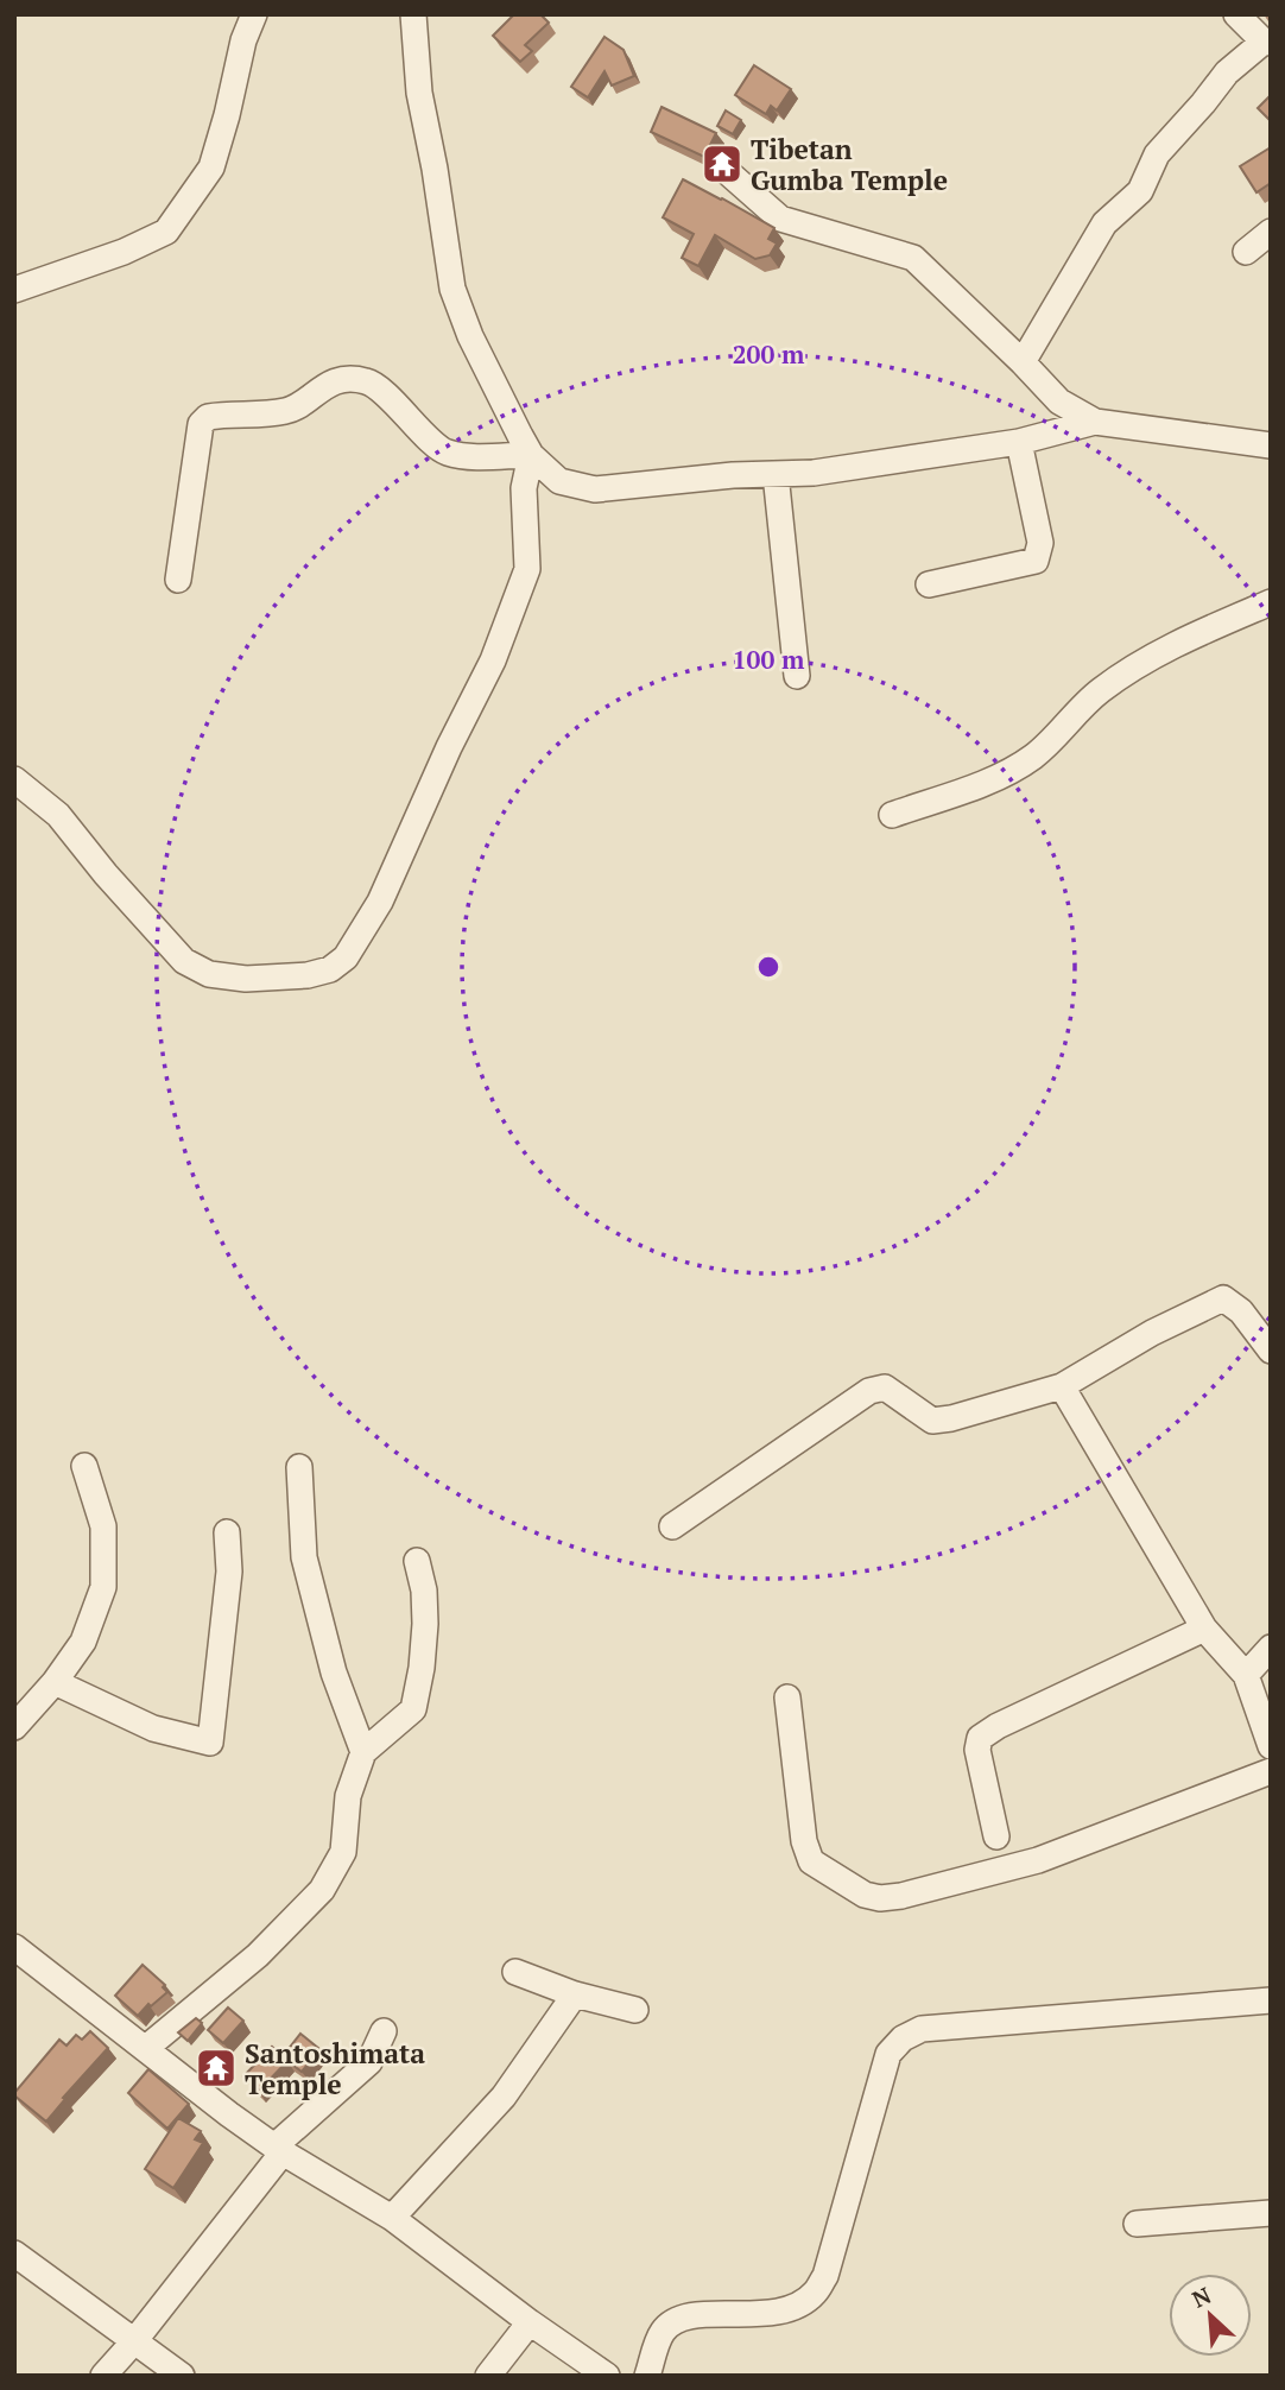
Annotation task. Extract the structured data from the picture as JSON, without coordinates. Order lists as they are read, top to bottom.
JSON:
{
  "places": {
    "temple": ["Tibetan Gumba Temple", "Santoshimata Temple"]
  },
  "north": "top left",
  "rings": ["200 m", "100 m"]
}
